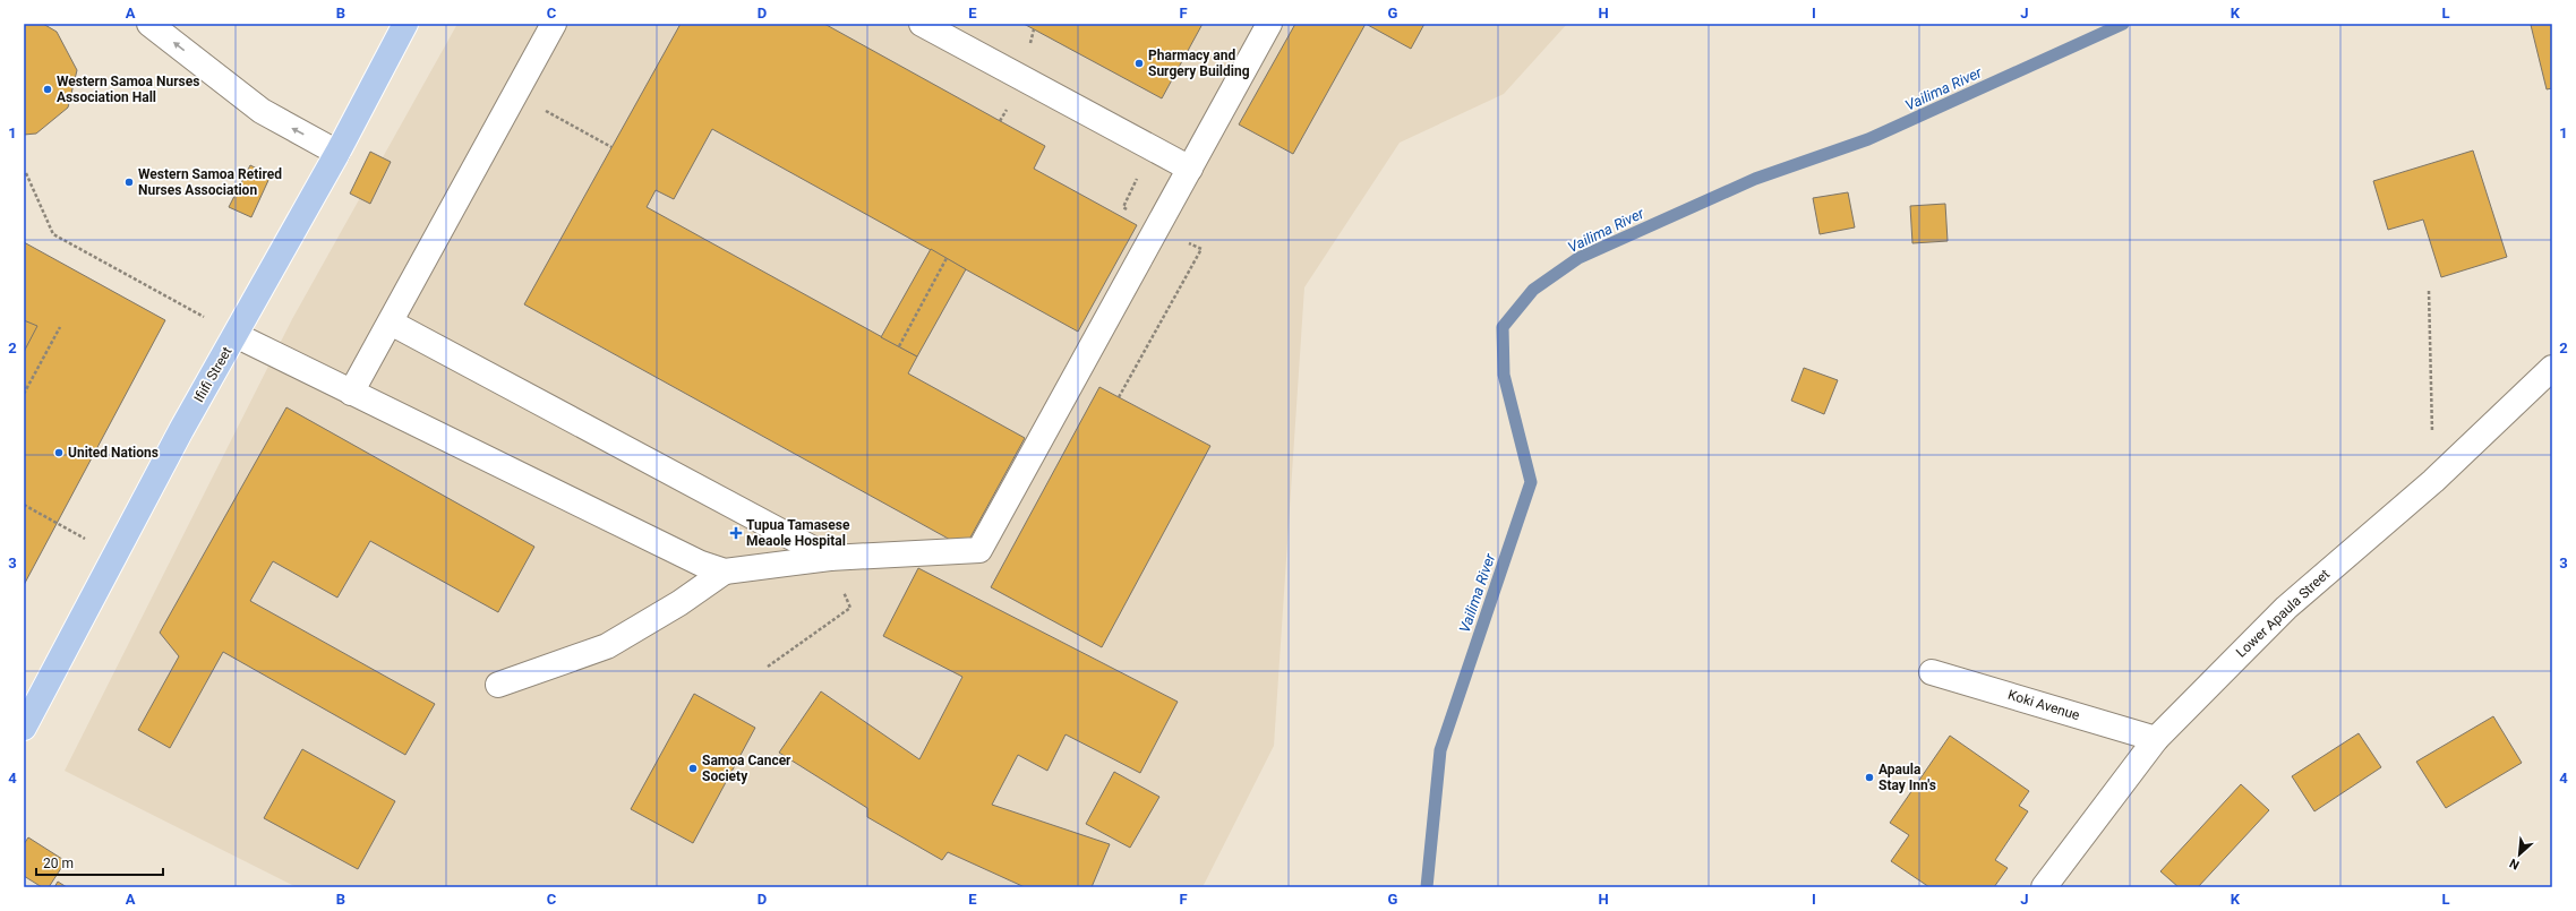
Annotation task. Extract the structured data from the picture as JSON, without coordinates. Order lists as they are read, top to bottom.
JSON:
{
  "streets": {
    "main road": ["Ifiifi Street"],
    "street": ["Lower Apaula Street", "Koki Avenue"]
  },
  "crossings": [
    ["Lower Apaula Street", "Koki Avenue"]
  ],
  "water": ["Vailima River"],
  "places": {
    "other": [
      "Pharmacy and Surgery Building",
      "Western Samoa Nurses Association Hall",
      "Western Samoa Retired Nurses Association",
      "United Nations",
      "Samoa Cancer Society",
      "Apaula Stay Inn's"
    ],
    "health": ["Tupua Tamasese Meaole Hospital"]
  },
  "scale_bar": "20 m",
  "north": "bottom left",
  "grid": {
    "columns": [
      "A",
      "B",
      "C",
      "D",
      "E",
      "F",
      "G",
      "H",
      "I",
      "J",
      "K",
      "L"
    ],
    "rows": [
      "1",
      "2",
      "3",
      "4"
    ]
  }
}
